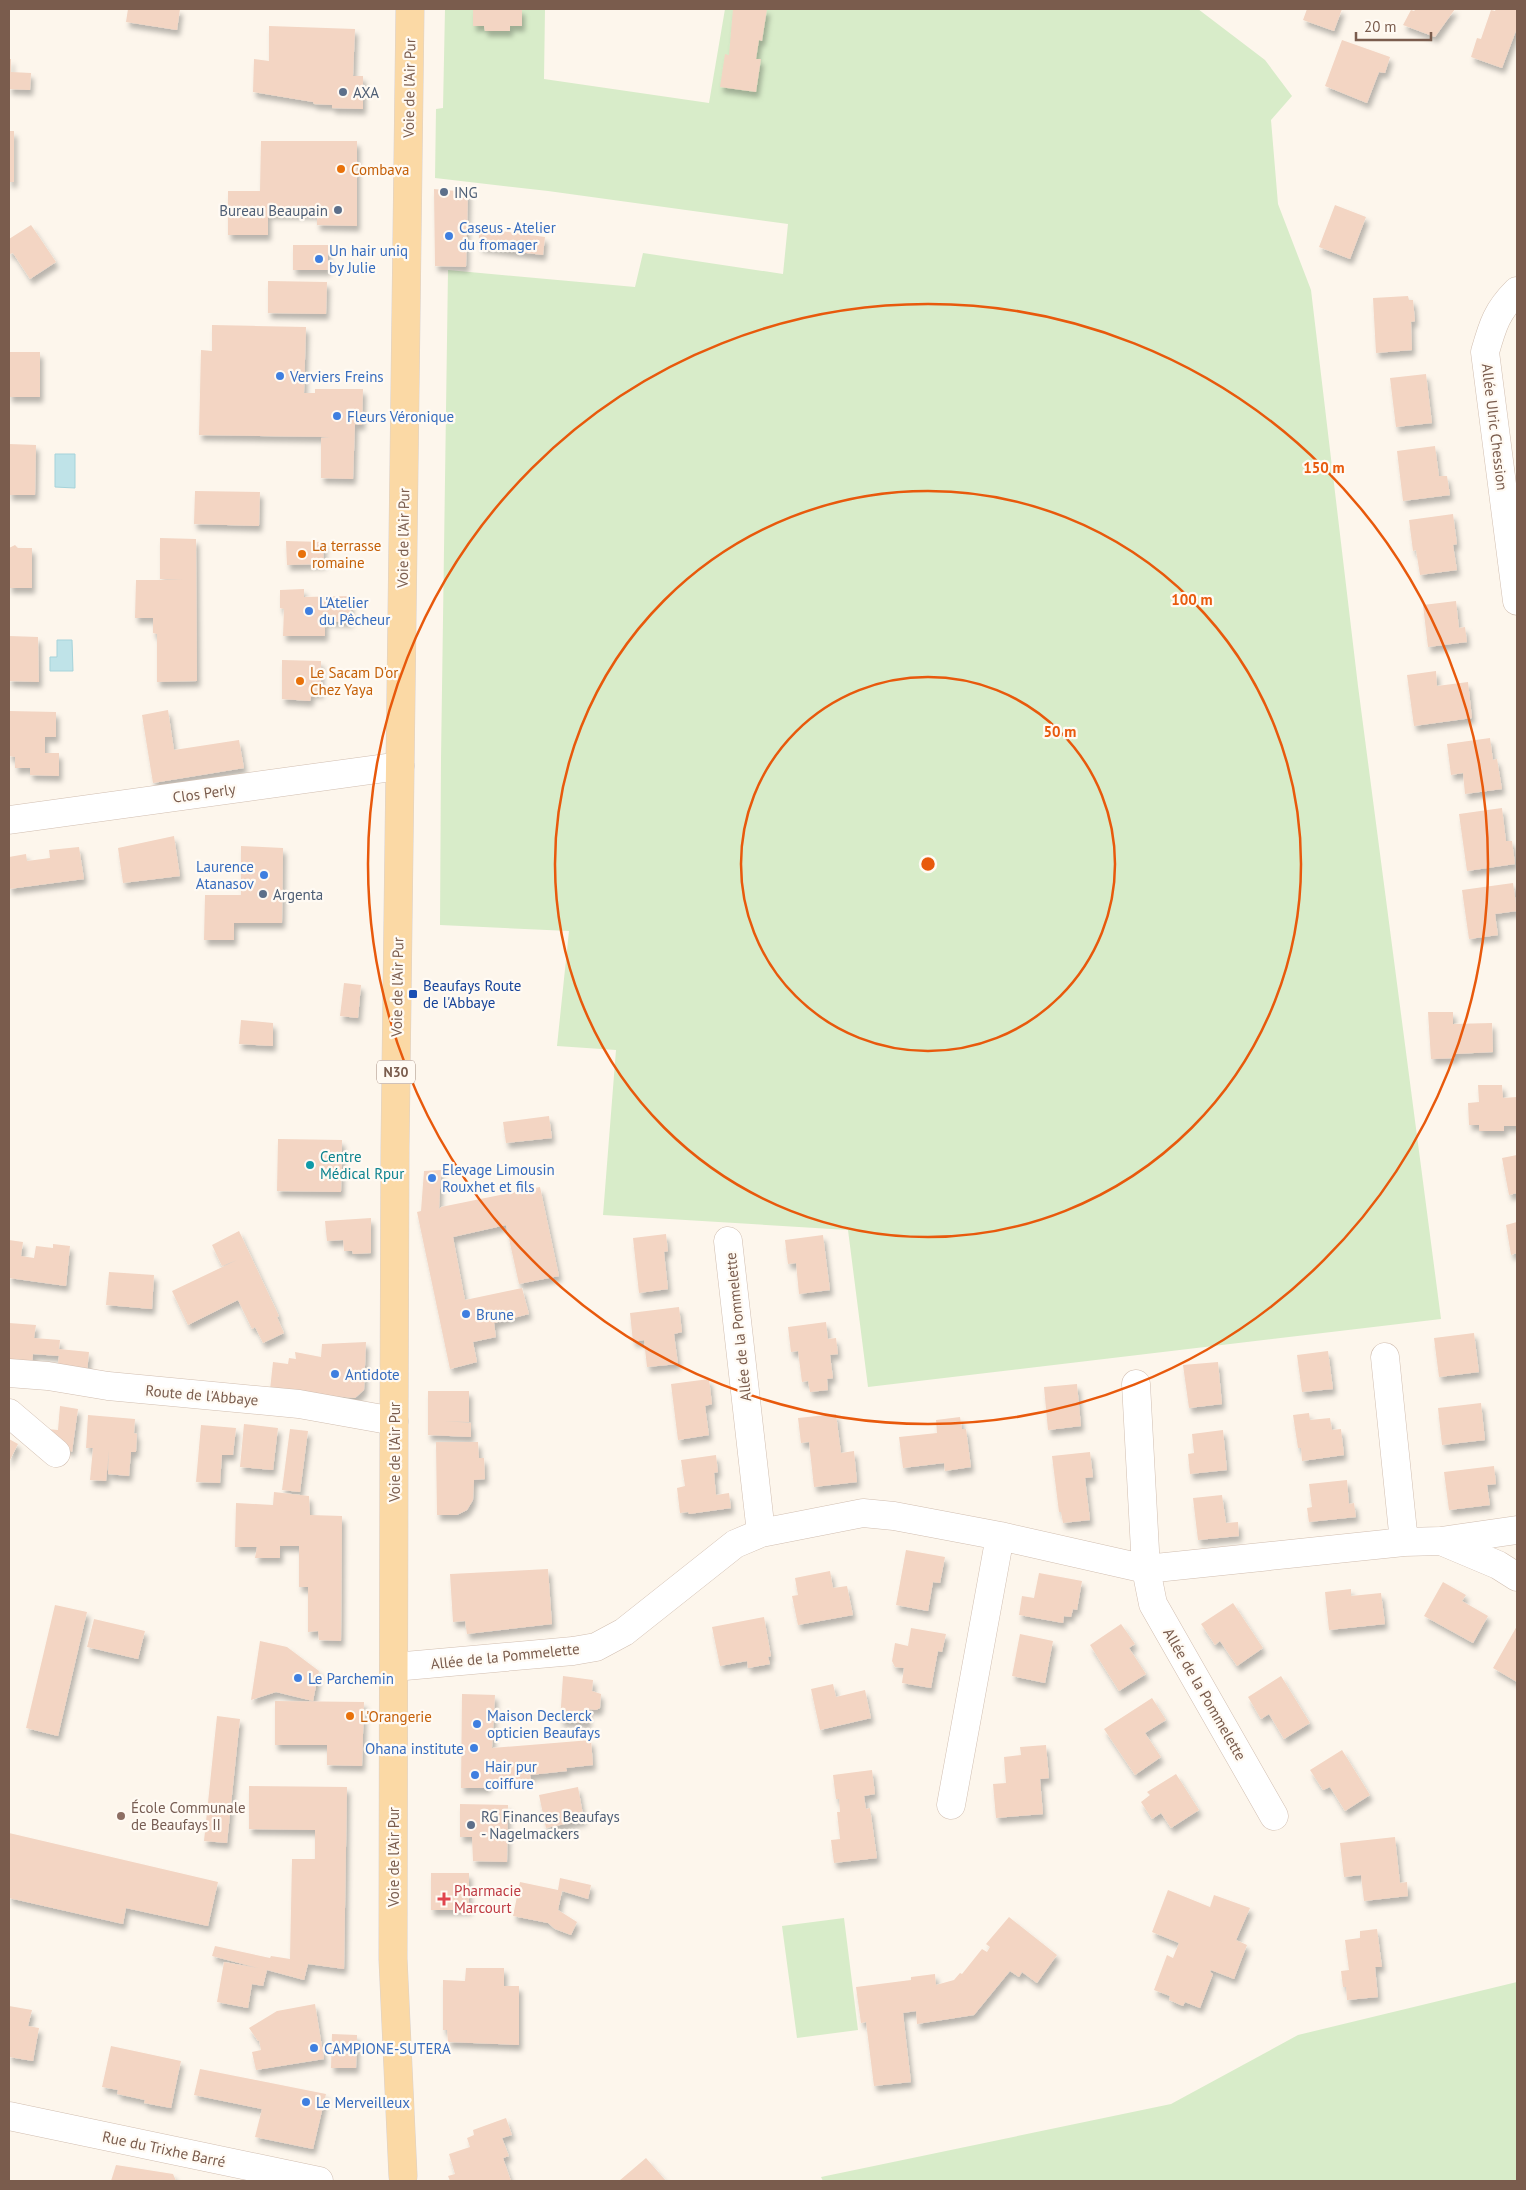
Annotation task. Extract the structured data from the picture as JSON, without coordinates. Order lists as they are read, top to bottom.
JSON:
{
  "streets": {
    "main road": ["Voie de l'Air Pur", "N30"],
    "street": [
      "Allée Ulric Chession",
      "Clos Perly",
      "Allée de la Pommelette",
      "Route de l'Abbaye",
      "Rue du Trixhe Barré"
    ]
  },
  "crossings": [
    ["Voie de l'Air Pur", "Clos Perly"],
    ["Voie de l'Air Pur", "Allée de la Pommelette"],
    ["Voie de l'Air Pur", "Route de l'Abbaye"]
  ],
  "places": {
    "other": [
      "AXA",
      "Combava",
      "ING",
      "Bureau Beaupain",
      "Caseus - Atelier du fromager",
      "Un hair uniq by Julie",
      "Verviers Freins",
      "Fleurs Véronique",
      "La terrasse romaine",
      "L'Atelier du Pêcheur",
      "Le Sacam D'or Chez Yaya",
      "Laurence Atanasov",
      "Argenta",
      "Centre Médical Rpur",
      "Elevage Limousin Rouxhet et fils",
      "Brune",
      "Antidote",
      "Le Parchemin",
      "L'Orangerie",
      "Maison Declerck opticien Beaufays",
      "Ohana institute",
      "Hair pur coiffure",
      "École Communale de Beaufays II",
      "RG Finances Beaufays - Nagelmackers",
      "CAMPIONE-SUTERA",
      "Le Merveilleux"
    ],
    "transit": ["Beaufays Route de l'Abbaye"],
    "health": ["Pharmacie Marcourt"]
  },
  "scale_bar": "20 m",
  "rings": ["150 m", "100 m", "50 m"]
}
